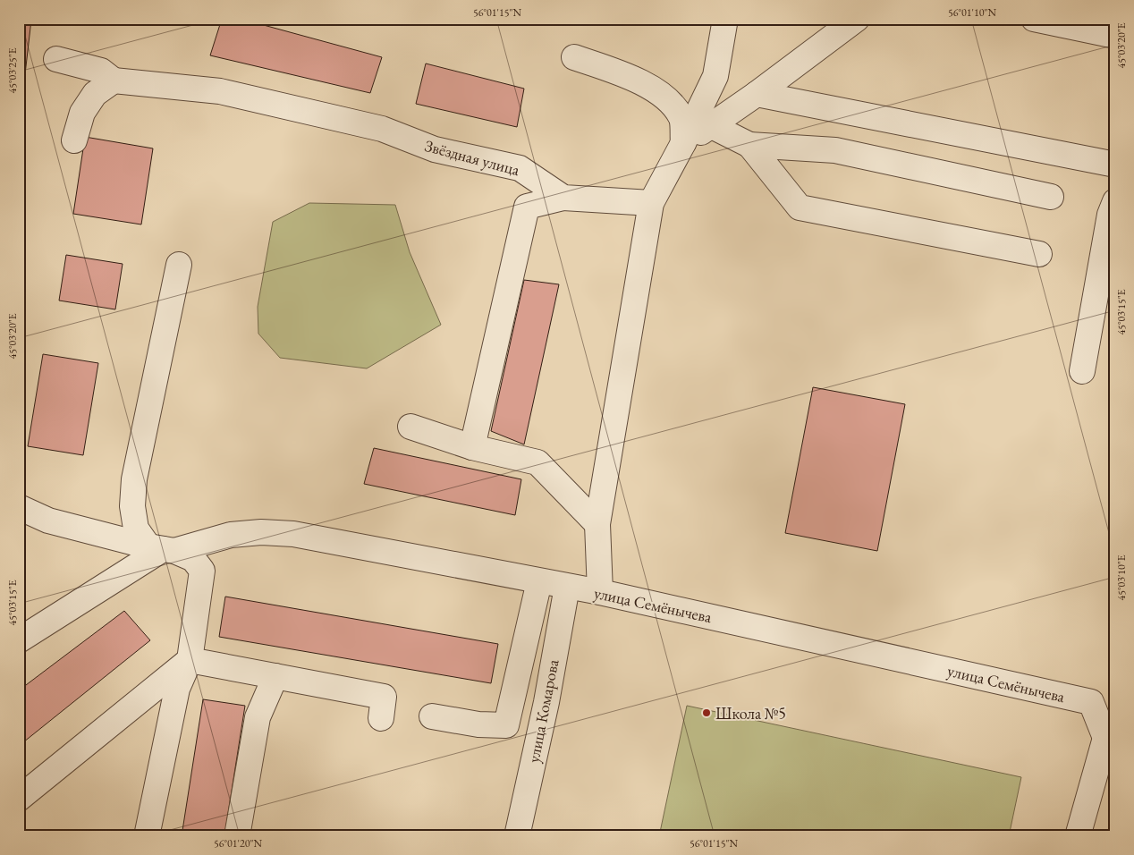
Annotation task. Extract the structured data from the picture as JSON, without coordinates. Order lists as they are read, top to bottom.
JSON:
{
  "streets": {
    "street": ["Звёздная улица", "улица Семёнычева", "улица Комарова"]
  },
  "crossings": [
    ["улица Семёнычева", "улица Комарова"]
  ],
  "places": ["Школа №5"],
  "coordinates": [
    "56°01'15\"N",
    "56°01'10\"N",
    "45°03'20\"E",
    "45°03'25\"E",
    "45°03'15\"E",
    "45°03'10\"E",
    "56°01'20\"N"
  ]
}
